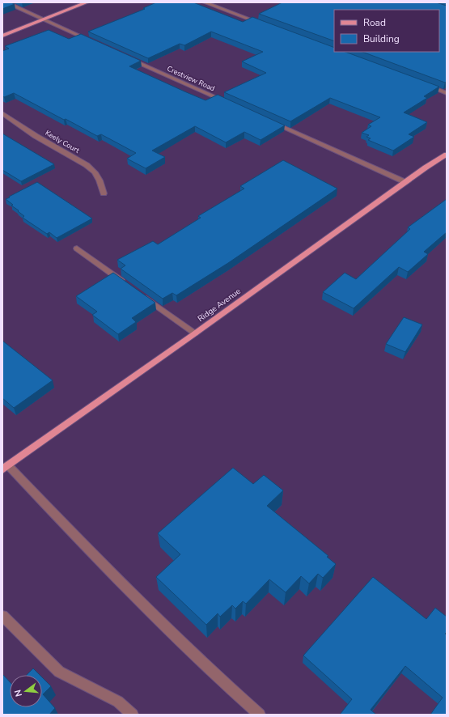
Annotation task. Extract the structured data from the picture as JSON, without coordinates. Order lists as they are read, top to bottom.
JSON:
{
  "streets": {
    "main road": ["Ridge Avenue"],
    "street": ["Crestview Road", "Keely Court"]
  },
  "legend": ["Road", "Building"],
  "north": "left"
}
